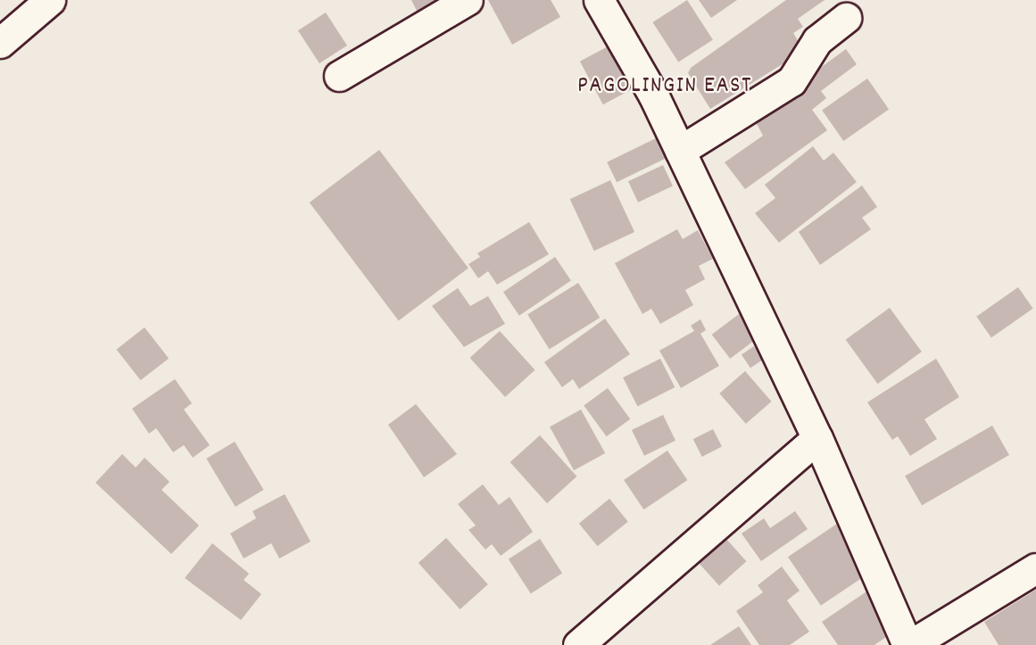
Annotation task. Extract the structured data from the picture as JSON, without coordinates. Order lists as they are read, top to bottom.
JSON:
{
  "districts": ["PAGOLINGIN EAST"]
}
